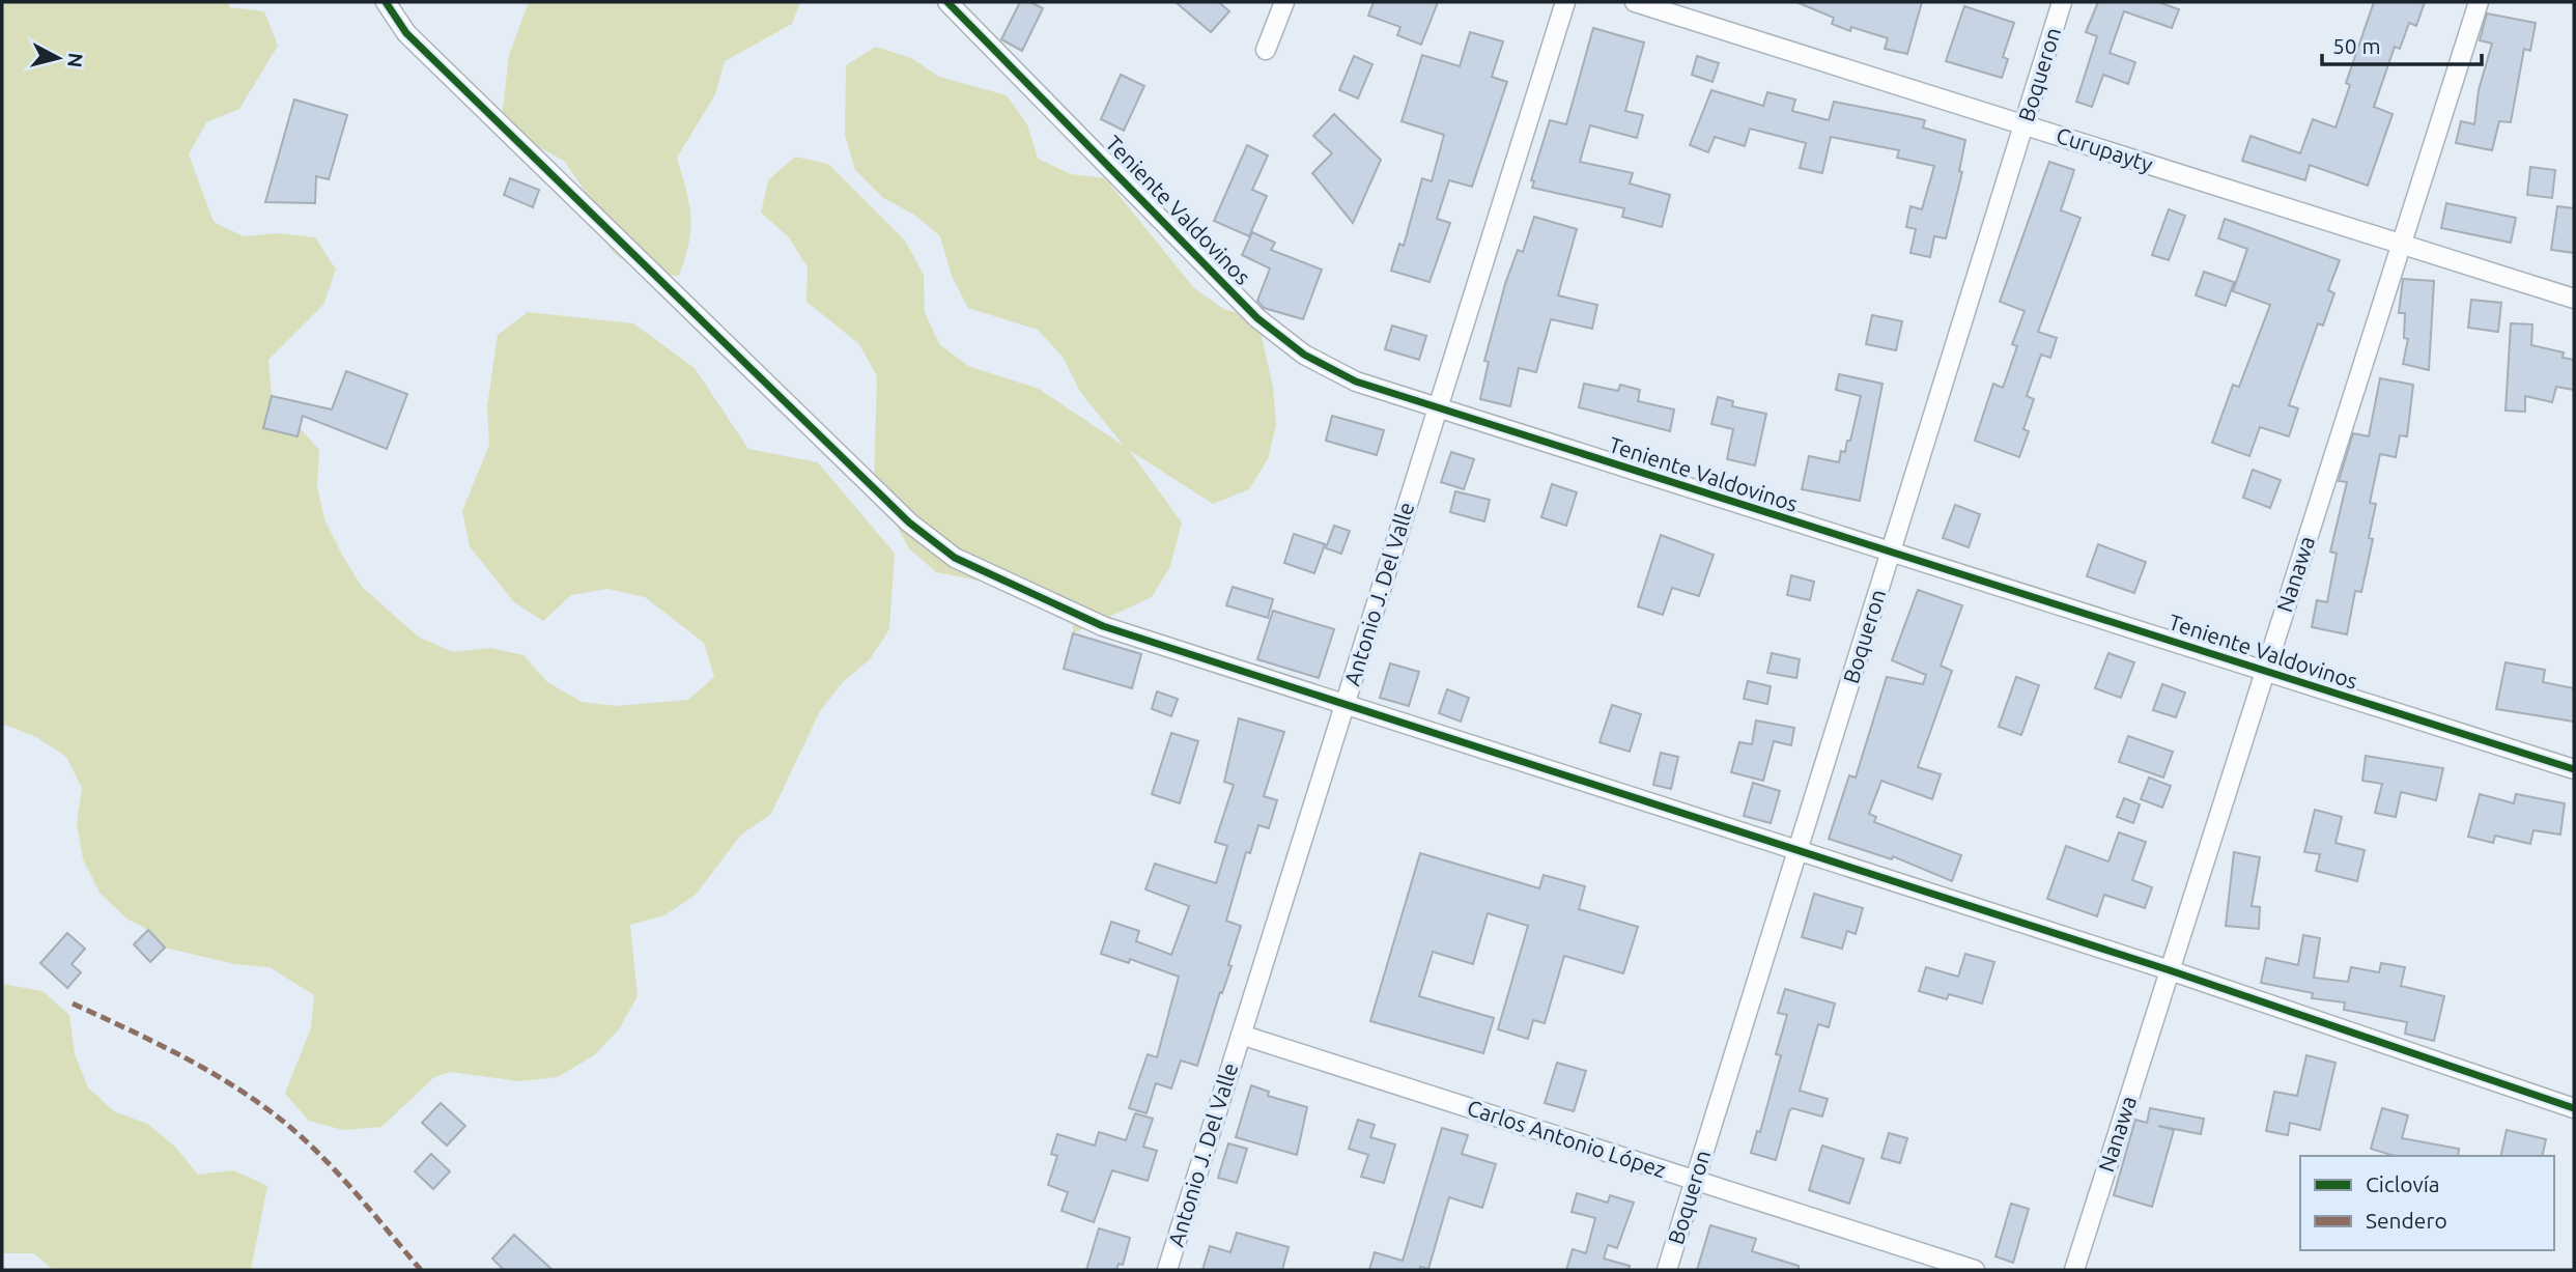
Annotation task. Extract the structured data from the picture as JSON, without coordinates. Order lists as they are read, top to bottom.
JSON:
{
  "streets": {
    "street": [
      "Boqueron",
      "Curupayty",
      "Teniente Valdovinos",
      "Nanawa",
      "Antonio J. Del Valle",
      "Carlos Antonio López"
    ]
  },
  "crossings": [
    ["Boqueron", "Curupayty"],
    ["Boqueron", "Teniente Valdovinos"],
    ["Boqueron", "Carlos Antonio López"],
    ["Curupayty", "Nanawa"],
    ["Teniente Valdovinos", "Nanawa"],
    ["Teniente Valdovinos", "Antonio J. Del Valle"],
    ["Antonio J. Del Valle", "Carlos Antonio López"]
  ],
  "legend": ["Ciclovía", "Sendero"],
  "scale_bar": "50 m",
  "north": "right"
}
